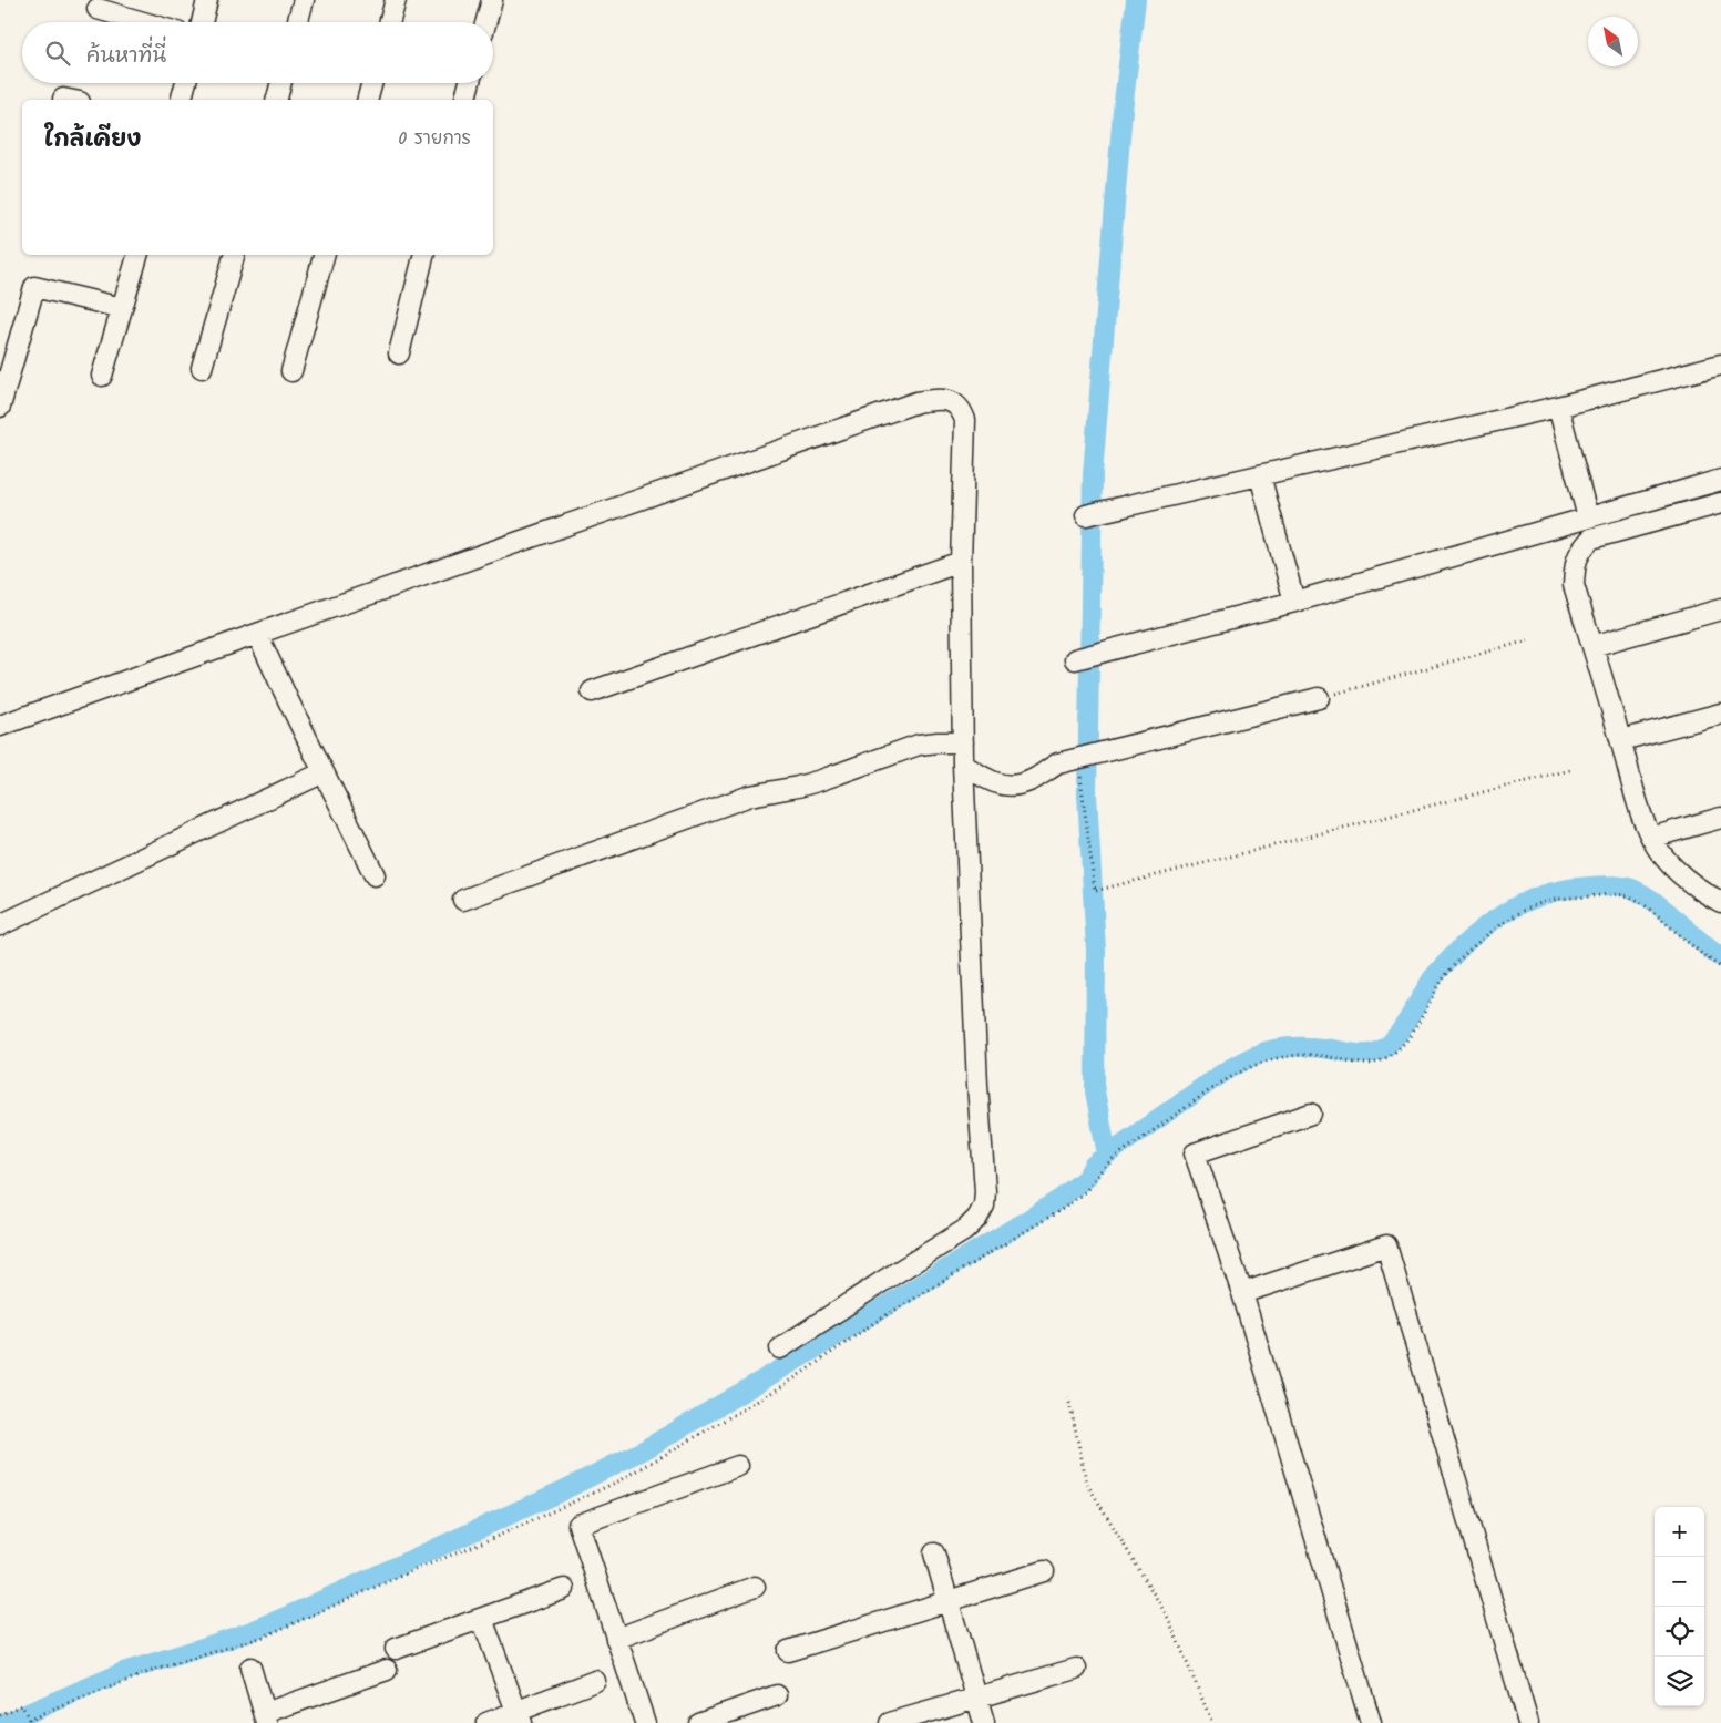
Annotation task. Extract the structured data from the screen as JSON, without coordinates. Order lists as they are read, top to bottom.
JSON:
{
  "north": "top left",
  "page": {
    "search": "ค้นหาที่นี่",
    "heading": ["ใกล้เคียง", "0 รายการ"],
    "map_buttons": ["+", "−"]
  }
}
